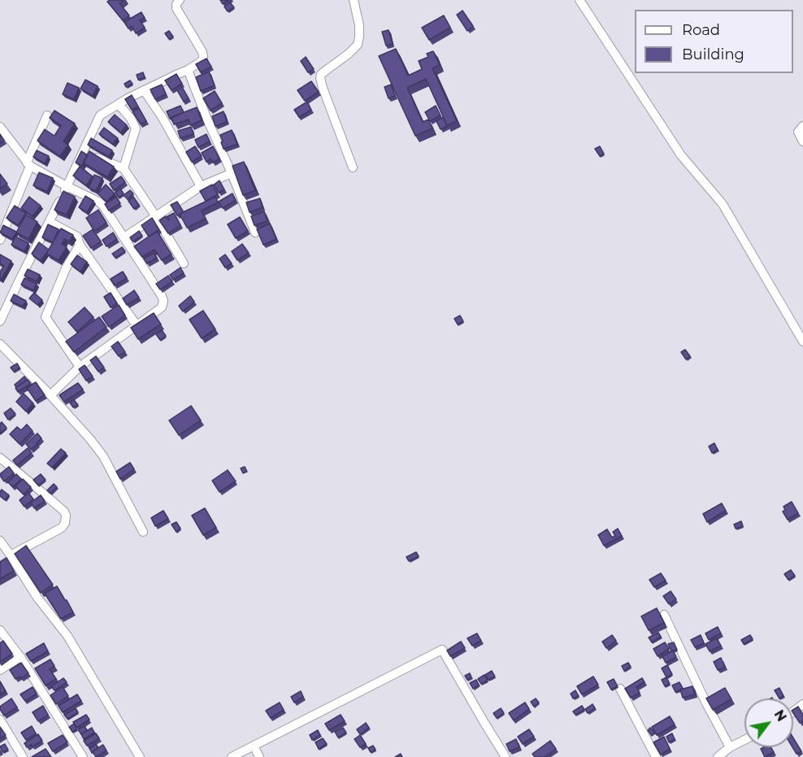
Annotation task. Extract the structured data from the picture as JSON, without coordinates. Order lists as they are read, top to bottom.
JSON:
{
  "legend": ["Road", "Building"],
  "north": "top right"
}
